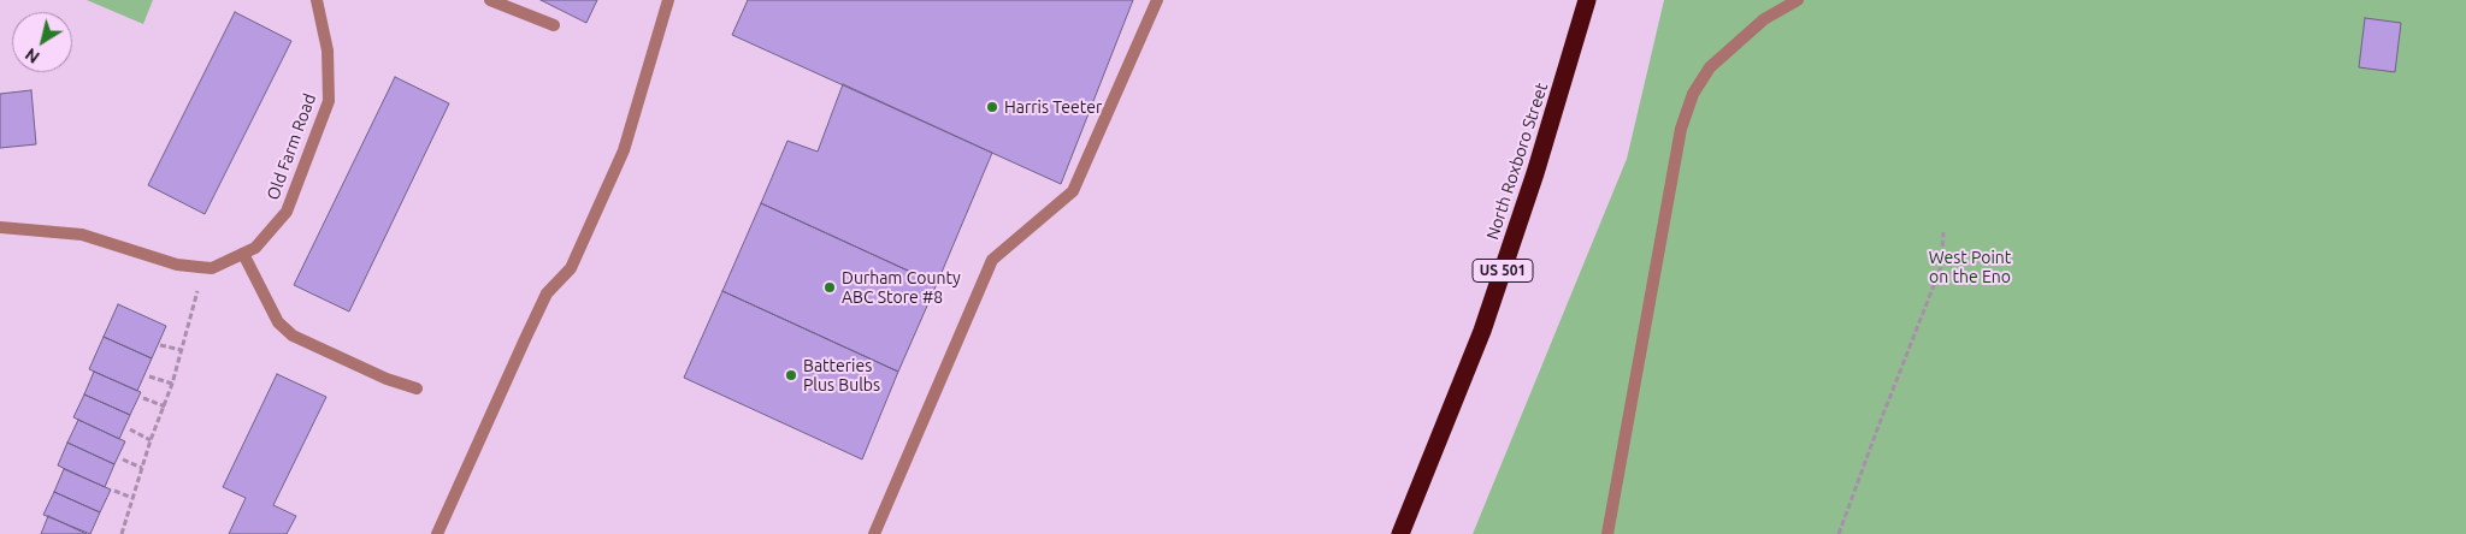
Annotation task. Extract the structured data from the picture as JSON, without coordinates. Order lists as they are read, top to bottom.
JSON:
{
  "streets": {
    "highway": ["North Roxboro Street", "US 501"],
    "street": ["Old Farm Road"]
  },
  "parks": ["West Point on the Eno"],
  "places": ["Harris Teeter", "Durham County ABC Store #8", "Batteries Plus Bulbs"],
  "north": "bottom left"
}
